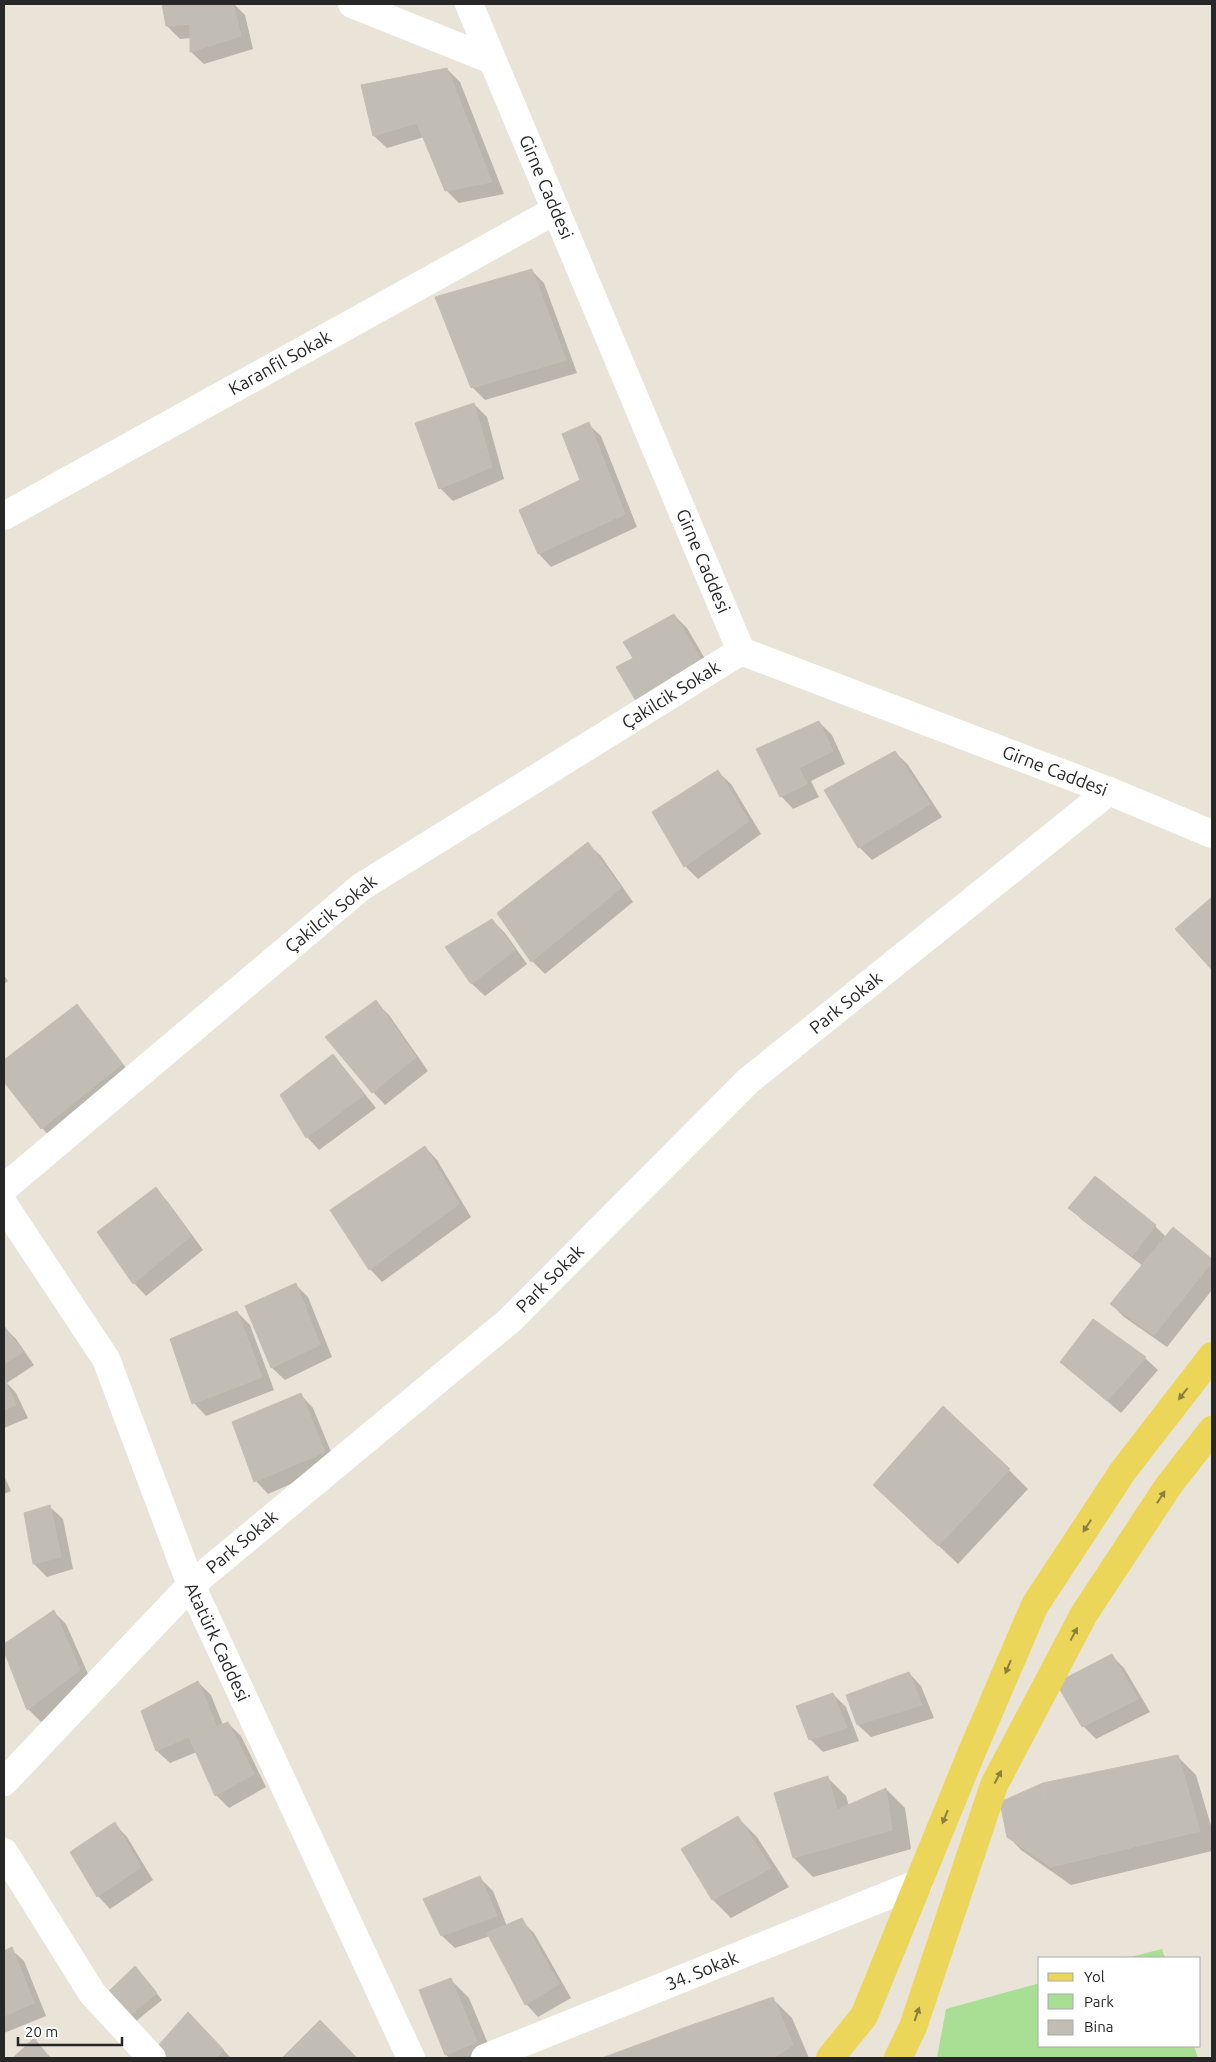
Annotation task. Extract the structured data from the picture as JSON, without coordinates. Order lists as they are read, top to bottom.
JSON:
{
  "streets": {
    "street": [
      "Girne Caddesi",
      "Karanfil Sokak",
      "Çakilcik Sokak",
      "Park Sokak",
      "Atatürk Caddesi",
      "34. Sokak"
    ]
  },
  "crossings": [
    ["Girne Caddesi", "Karanfil Sokak"],
    ["Girne Caddesi", "Çakilcik Sokak"],
    ["Girne Caddesi", "Park Sokak"],
    ["Park Sokak", "Atatürk Caddesi"]
  ],
  "legend": ["Yol", "Park", "Bina"],
  "scale_bar": "20 m"
}
